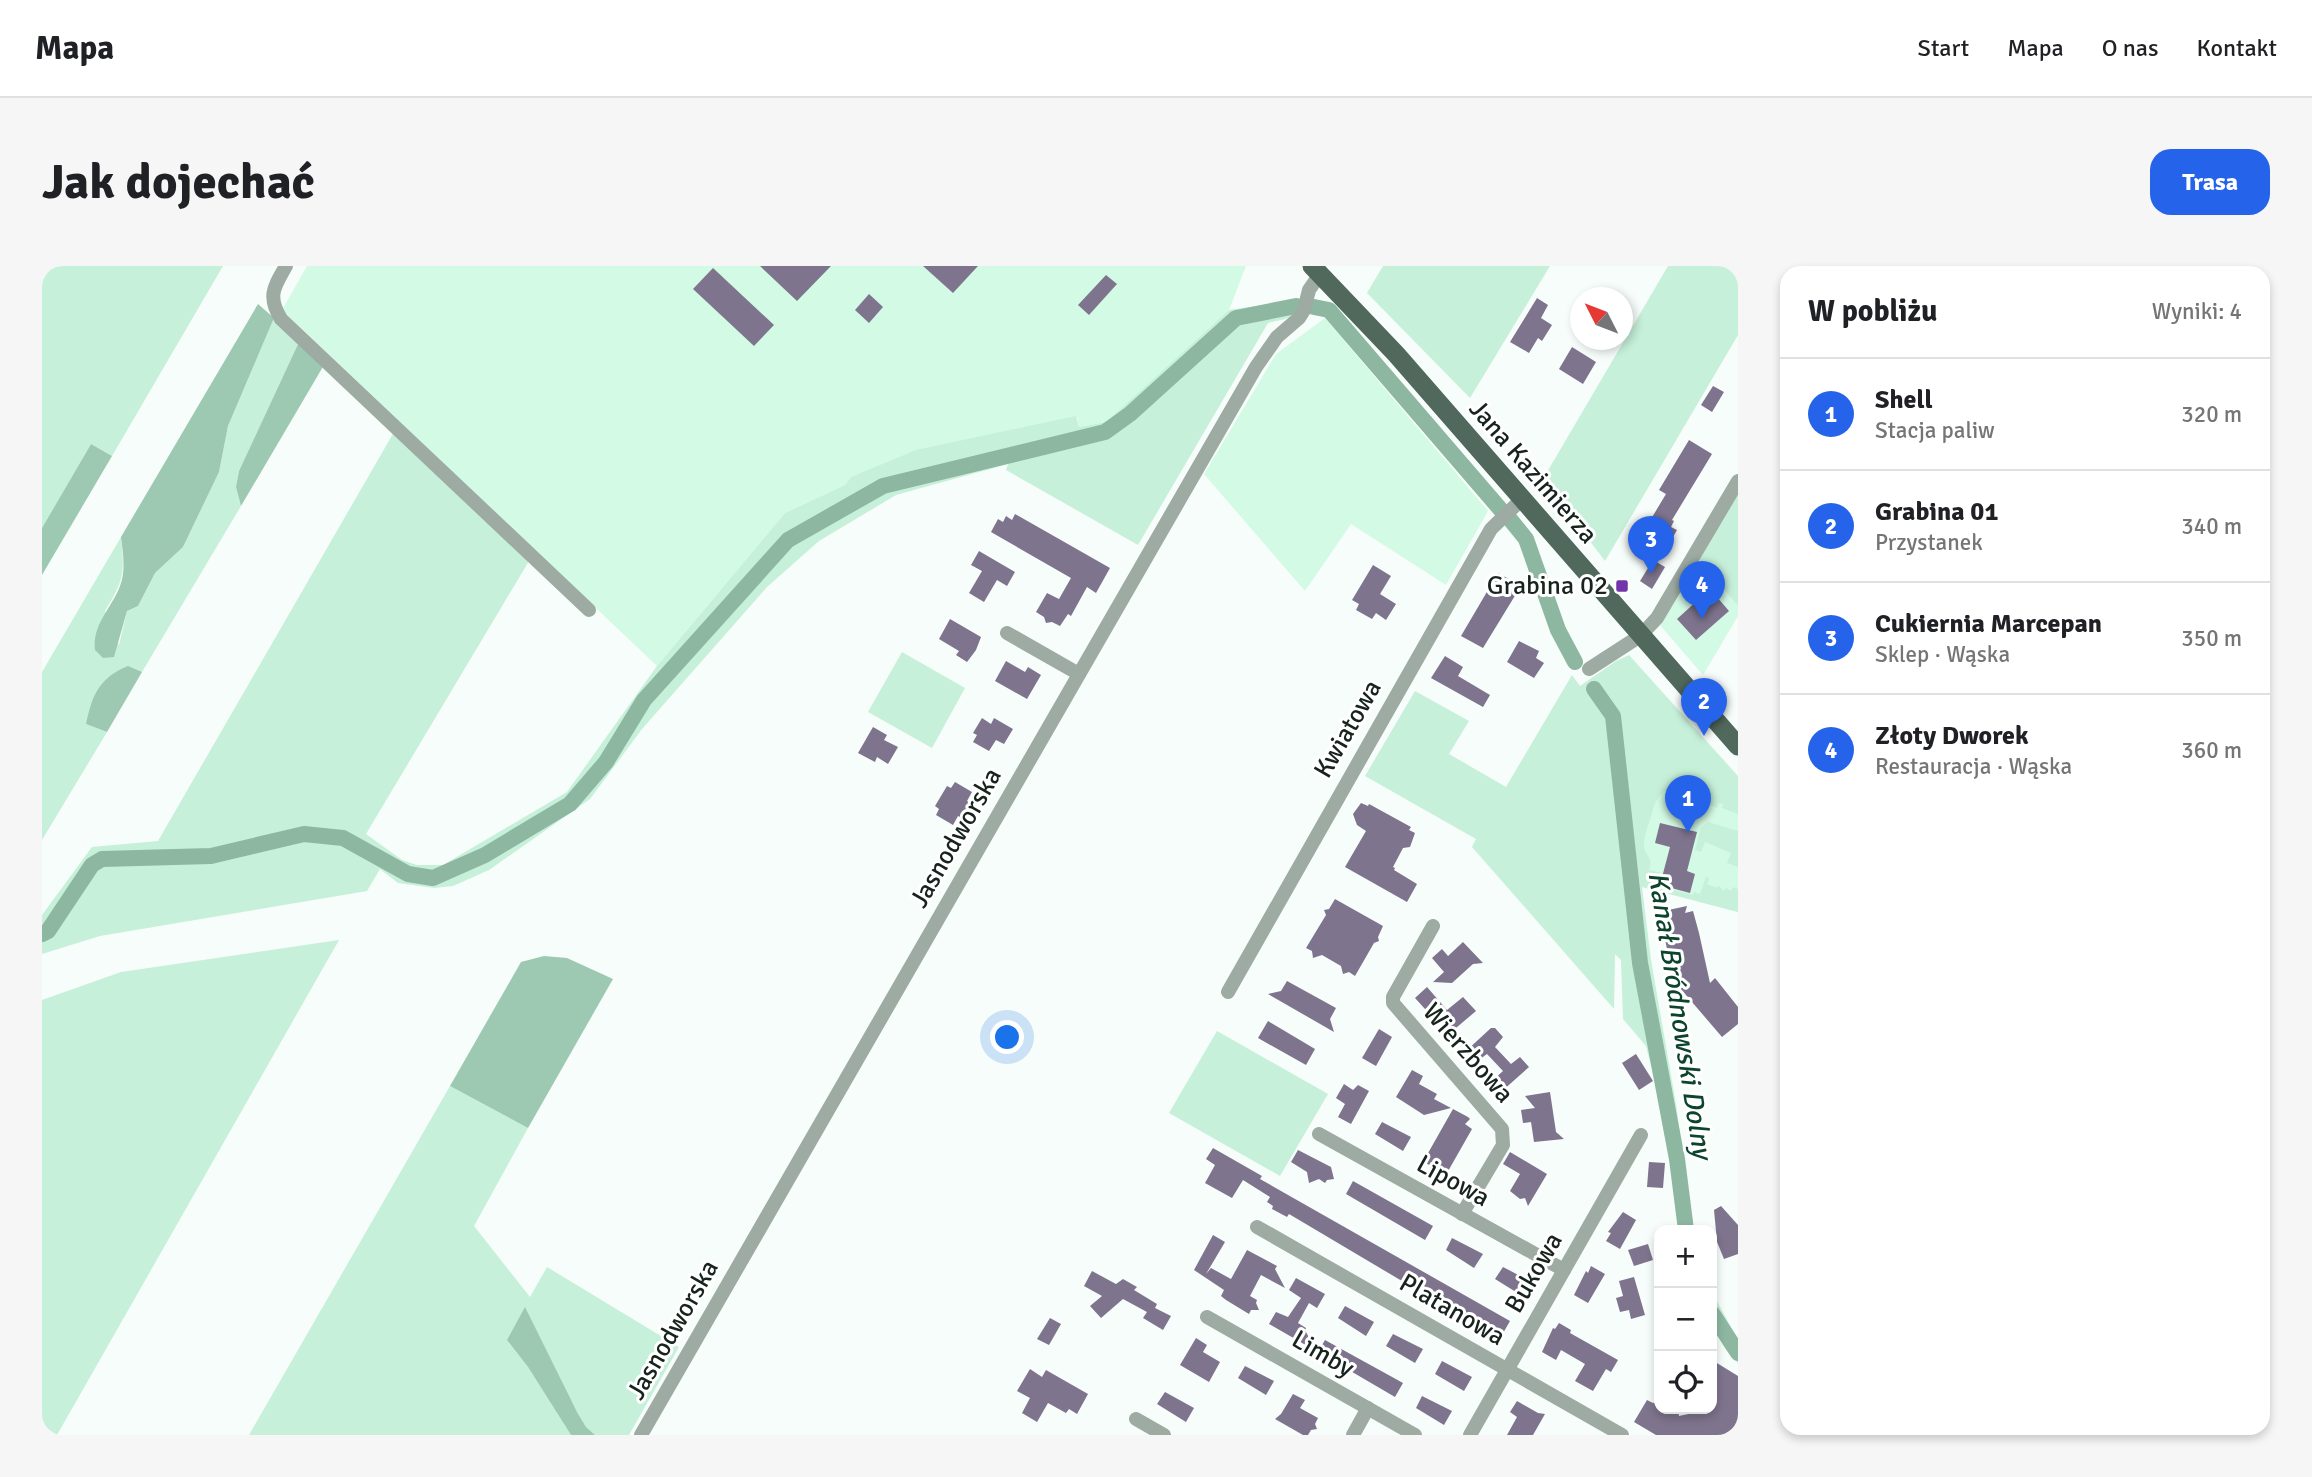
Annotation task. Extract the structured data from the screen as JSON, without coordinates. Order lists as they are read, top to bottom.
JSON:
{
  "streets": {
    "main road": ["Jana Kazimierza"],
    "street": [
      "Kwiatowa",
      "Jasnodworska",
      "Wierzbowa",
      "Lipowa",
      "Bukowa",
      "Platanowa",
      "Limby"
    ]
  },
  "crossings": [
    ["Jana Kazimierza", "Kwiatowa"],
    ["Jana Kazimierza", "Jasnodworska"],
    ["Wierzbowa", "Lipowa"],
    ["Lipowa", "Bukowa"],
    ["Bukowa", "Platanowa"]
  ],
  "water": ["Kanał Bródnowski Dolny"],
  "places": {
    "transit": ["Grabina 02"]
  },
  "north": "top left",
  "page": {
    "header": "Mapa",
    "nav": [
      "Start",
      "Mapa",
      "O nas",
      "Kontakt"
    ],
    "buttons": "Trasa",
    "title": "Jak dojechać",
    "heading": ["W pobliżu", "Wyniki: 4"],
    "list": [
      {
        "mark": "1",
        "name": "Shell",
        "note": "Stacja paliw",
        "value": "320 m"
      },
      {
        "mark": "2",
        "name": "Grabina 01",
        "note": "Przystanek",
        "value": "340 m"
      },
      {
        "mark": "3",
        "name": "Cukiernia Marcepan",
        "note": "Sklep · Wąska",
        "value": "350 m"
      },
      {
        "mark": "4",
        "name": "Złoty Dworek",
        "note": "Restauracja · Wąska",
        "value": "360 m"
      }
    ],
    "pins": [
      "3",
      "4",
      "2",
      "1"
    ],
    "map_buttons": ["+", "−"]
  }
}
